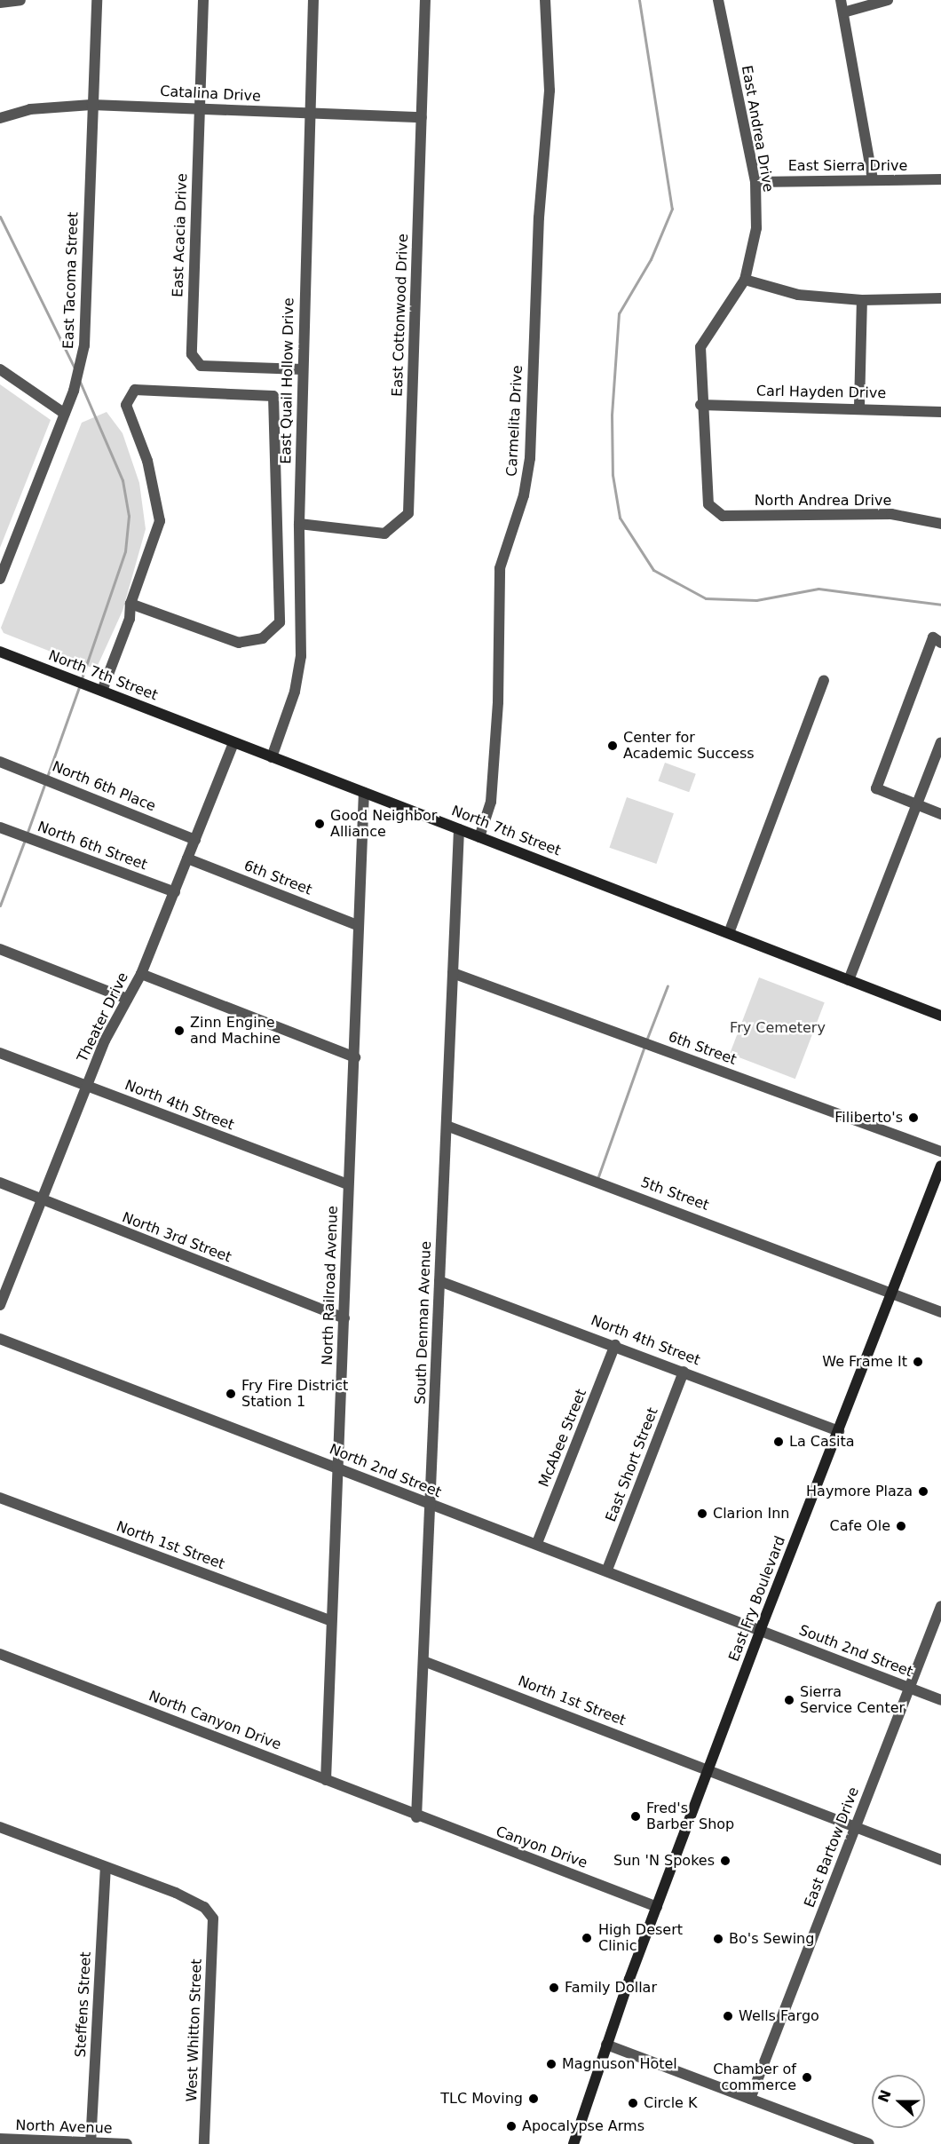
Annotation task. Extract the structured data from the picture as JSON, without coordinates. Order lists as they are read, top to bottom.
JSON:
{
  "streets": {
    "main road": ["North 7th Street", "East Fry Boulevard"],
    "street": [
      "Catalina Drive",
      "East Andrea Drive",
      "East Sierra Drive",
      "East Acacia Drive",
      "East Tacoma Street",
      "East Cottonwood Drive",
      "East Quail Hollow Drive",
      "Carl Hayden Drive",
      "Carmelita Drive",
      "North Andrea Drive",
      "North 6th Place",
      "North 6th Street",
      "6th Street",
      "Theater Drive",
      "North 4th Street",
      "5th Street",
      "North 3rd Street",
      "North Railroad Avenue",
      "South Denman Avenue",
      "McAbee Street",
      "East Short Street",
      "North 2nd Street",
      "North 1st Street",
      "South 2nd Street",
      "North Canyon Drive",
      "Canyon Drive",
      "East Bartow Drive",
      "Steffens Street",
      "West Whitton Street",
      "North Avenue"
    ]
  },
  "crossings": [
    ["Catalina Drive", "East Acacia Drive"],
    ["Catalina Drive", "East Tacoma Street"],
    ["Catalina Drive", "East Cottonwood Drive"],
    ["Catalina Drive", "East Quail Hollow Drive"],
    ["East Andrea Drive", "East Sierra Drive"],
    ["East Andrea Drive", "Carl Hayden Drive"],
    ["East Andrea Drive", "North Andrea Drive"],
    ["East Acacia Drive", "East Quail Hollow Drive"],
    ["East Cottonwood Drive", "East Quail Hollow Drive"],
    ["East Quail Hollow Drive", "North 7th Street"],
    ["Carmelita Drive", "North 7th Street"],
    ["North 7th Street", "Theater Drive"],
    ["North 7th Street", "North Railroad Avenue"],
    ["North 7th Street", "South Denman Avenue"],
    ["North 6th Place", "Theater Drive"],
    ["North 6th Street", "Theater Drive"],
    ["6th Street", "Theater Drive"],
    ["6th Street", "North Railroad Avenue"],
    ["6th Street", "South Denman Avenue"],
    ["Theater Drive", "North 4th Street"],
    ["Theater Drive", "North 3rd Street"],
    ["North 4th Street", "North Railroad Avenue"],
    ["North 4th Street", "South Denman Avenue"],
    ["North 4th Street", "McAbee Street"],
    ["North 4th Street", "East Short Street"],
    ["North 4th Street", "East Fry Boulevard"],
    ["5th Street", "South Denman Avenue"],
    ["5th Street", "East Fry Boulevard"],
    ["North 3rd Street", "North Railroad Avenue"],
    ["North Railroad Avenue", "North 2nd Street"],
    ["North Railroad Avenue", "North 1st Street"],
    ["North Railroad Avenue", "North Canyon Drive"],
    ["South Denman Avenue", "North 2nd Street"],
    ["South Denman Avenue", "North 1st Street"],
    ["South Denman Avenue", "North Canyon Drive"],
    ["South Denman Avenue", "Canyon Drive"],
    ["McAbee Street", "North 2nd Street"],
    ["East Short Street", "North 2nd Street"],
    ["North 2nd Street", "East Fry Boulevard"],
    ["North 2nd Street", "South 2nd Street"],
    ["North 1st Street", "East Fry Boulevard"],
    ["North 1st Street", "East Bartow Drive"],
    ["East Fry Boulevard", "South 2nd Street"],
    ["East Fry Boulevard", "Canyon Drive"],
    ["South 2nd Street", "East Bartow Drive"],
    ["North Canyon Drive", "Canyon Drive"],
    ["Steffens Street", "West Whitton Street"],
    ["Steffens Street", "North Avenue"]
  ],
  "parks": ["Fry Cemetery"],
  "places": [
    "Center for Academic Success",
    "Good Neighbor Alliance",
    "Zinn Engine and Machine",
    "Filiberto's",
    "We Frame It",
    "Fry Fire District Station 1",
    "La Casita",
    "Haymore Plaza",
    "Clarion Inn",
    "Cafe Ole",
    "Sierra Service Center",
    "Fred's Barber Shop",
    "Sun 'N Spokes",
    "High Desert Clinic",
    "Bo's Sewing",
    "Family Dollar",
    "Wells Fargo",
    "Magnuson Hotel",
    "Chamber of commerce",
    "TLC Moving",
    "Circle K",
    "Apocalypse Arms"
  ],
  "north": "left"
}
